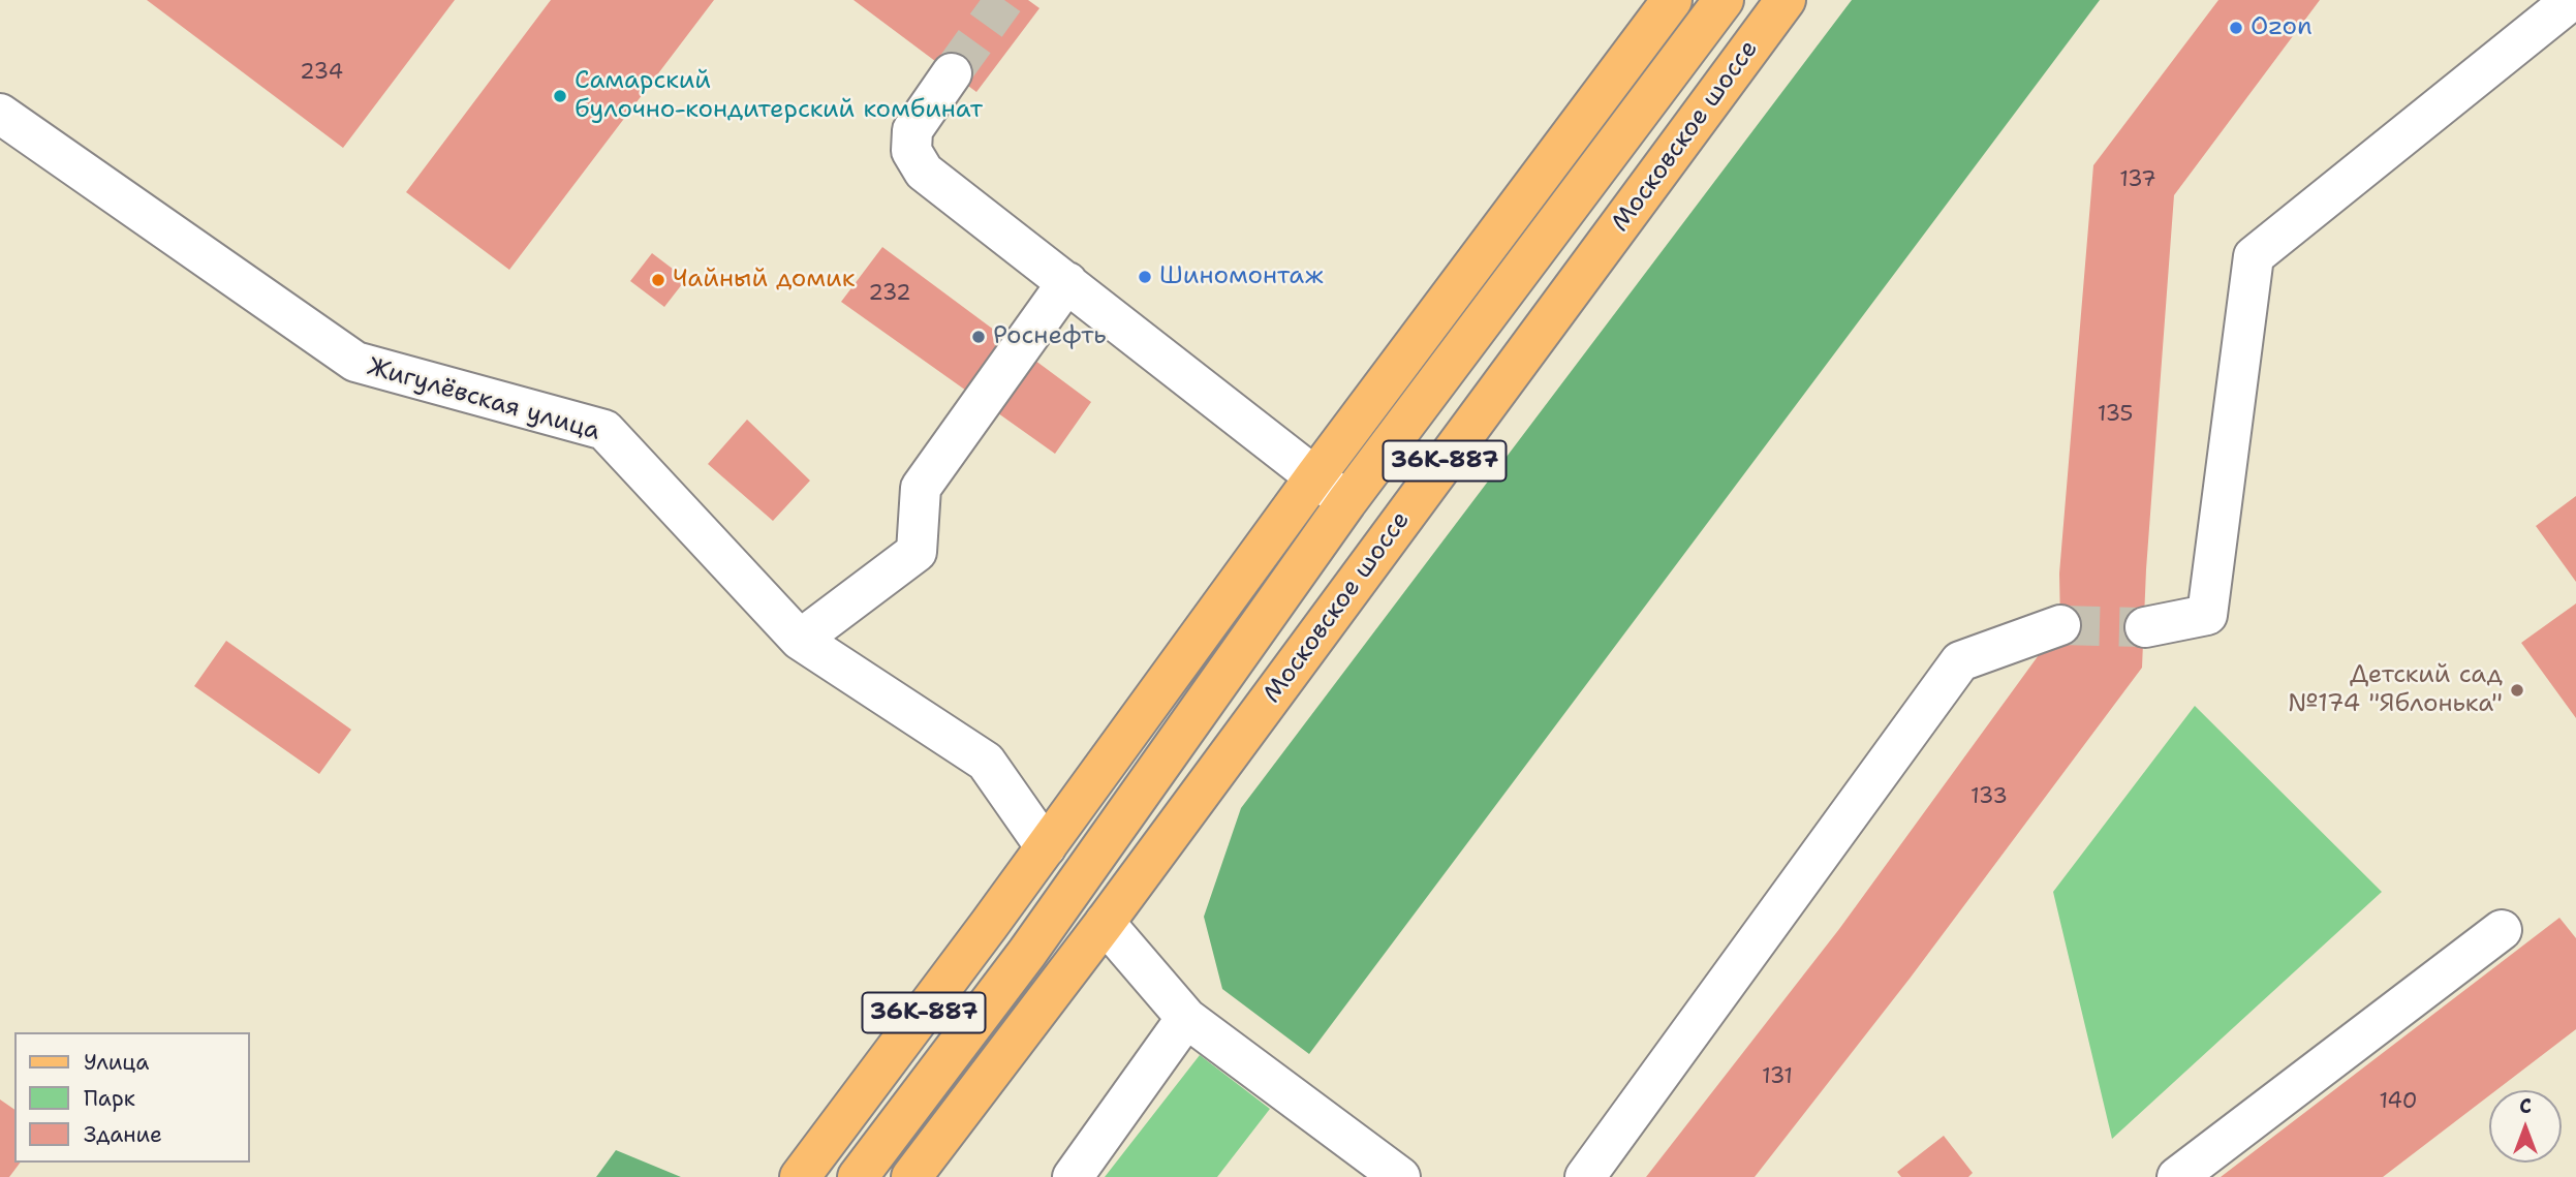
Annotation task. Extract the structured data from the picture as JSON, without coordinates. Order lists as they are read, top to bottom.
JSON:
{
  "streets": {
    "main road": ["Московское шоссе", "Жигулёвская улица", "36К-887"]
  },
  "crossings": [
    ["Московское шоссе", "Жигулёвская улица"],
    ["Жигулёвская улица", "36К-887"]
  ],
  "places": [
    "Ozon",
    "Самарский булочно-кондитерский комбинат",
    "Шиномонтаж",
    "Чайный домик",
    "Роснефть",
    "Детский сад №174 \"Яблонька\""
  ],
  "house_numbers": [
    "234",
    "137",
    "232",
    "135",
    "133",
    "131",
    "140"
  ],
  "legend": ["Улица", "Парк", "Здание"],
  "north": "top"
}
